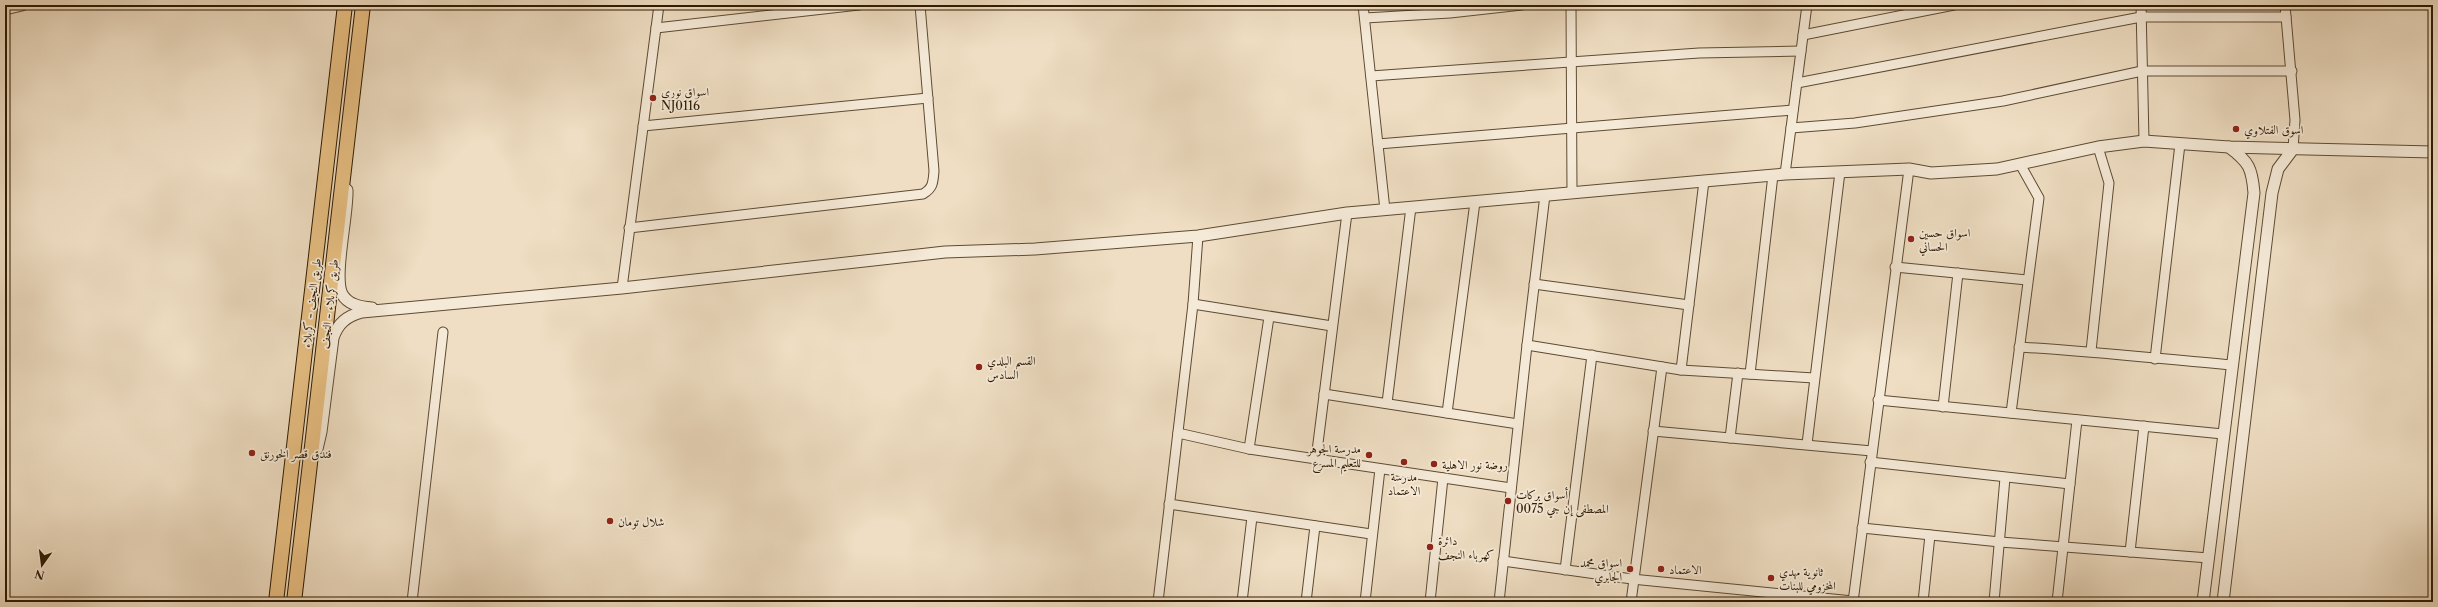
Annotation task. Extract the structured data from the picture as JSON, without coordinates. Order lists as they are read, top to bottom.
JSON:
{
  "streets": {
    "highway": ["طريق النجف - کربلاء", "طريق کربلاء - النجف"]
  },
  "places": [
    "اسواق نوري NJ0116",
    "اسوق الفتلاوي",
    "اسواق حسين الحساني",
    "القسم البلدي السادس",
    "فندق قصر الخورنق",
    "مدرسة الجوهر للتعليم المسرع",
    "مدرسة الاعتماد",
    "روضة نور الاهلية",
    "أسواق بركات المصطفی إن جي 0075",
    "شلال تومان",
    "دائرة كهرباء النجف",
    "اسواق محمد الجابري",
    "الاعتماد",
    "ثانوية مهدي المخزومي للبنات"
  ],
  "north": "bottom"
}
